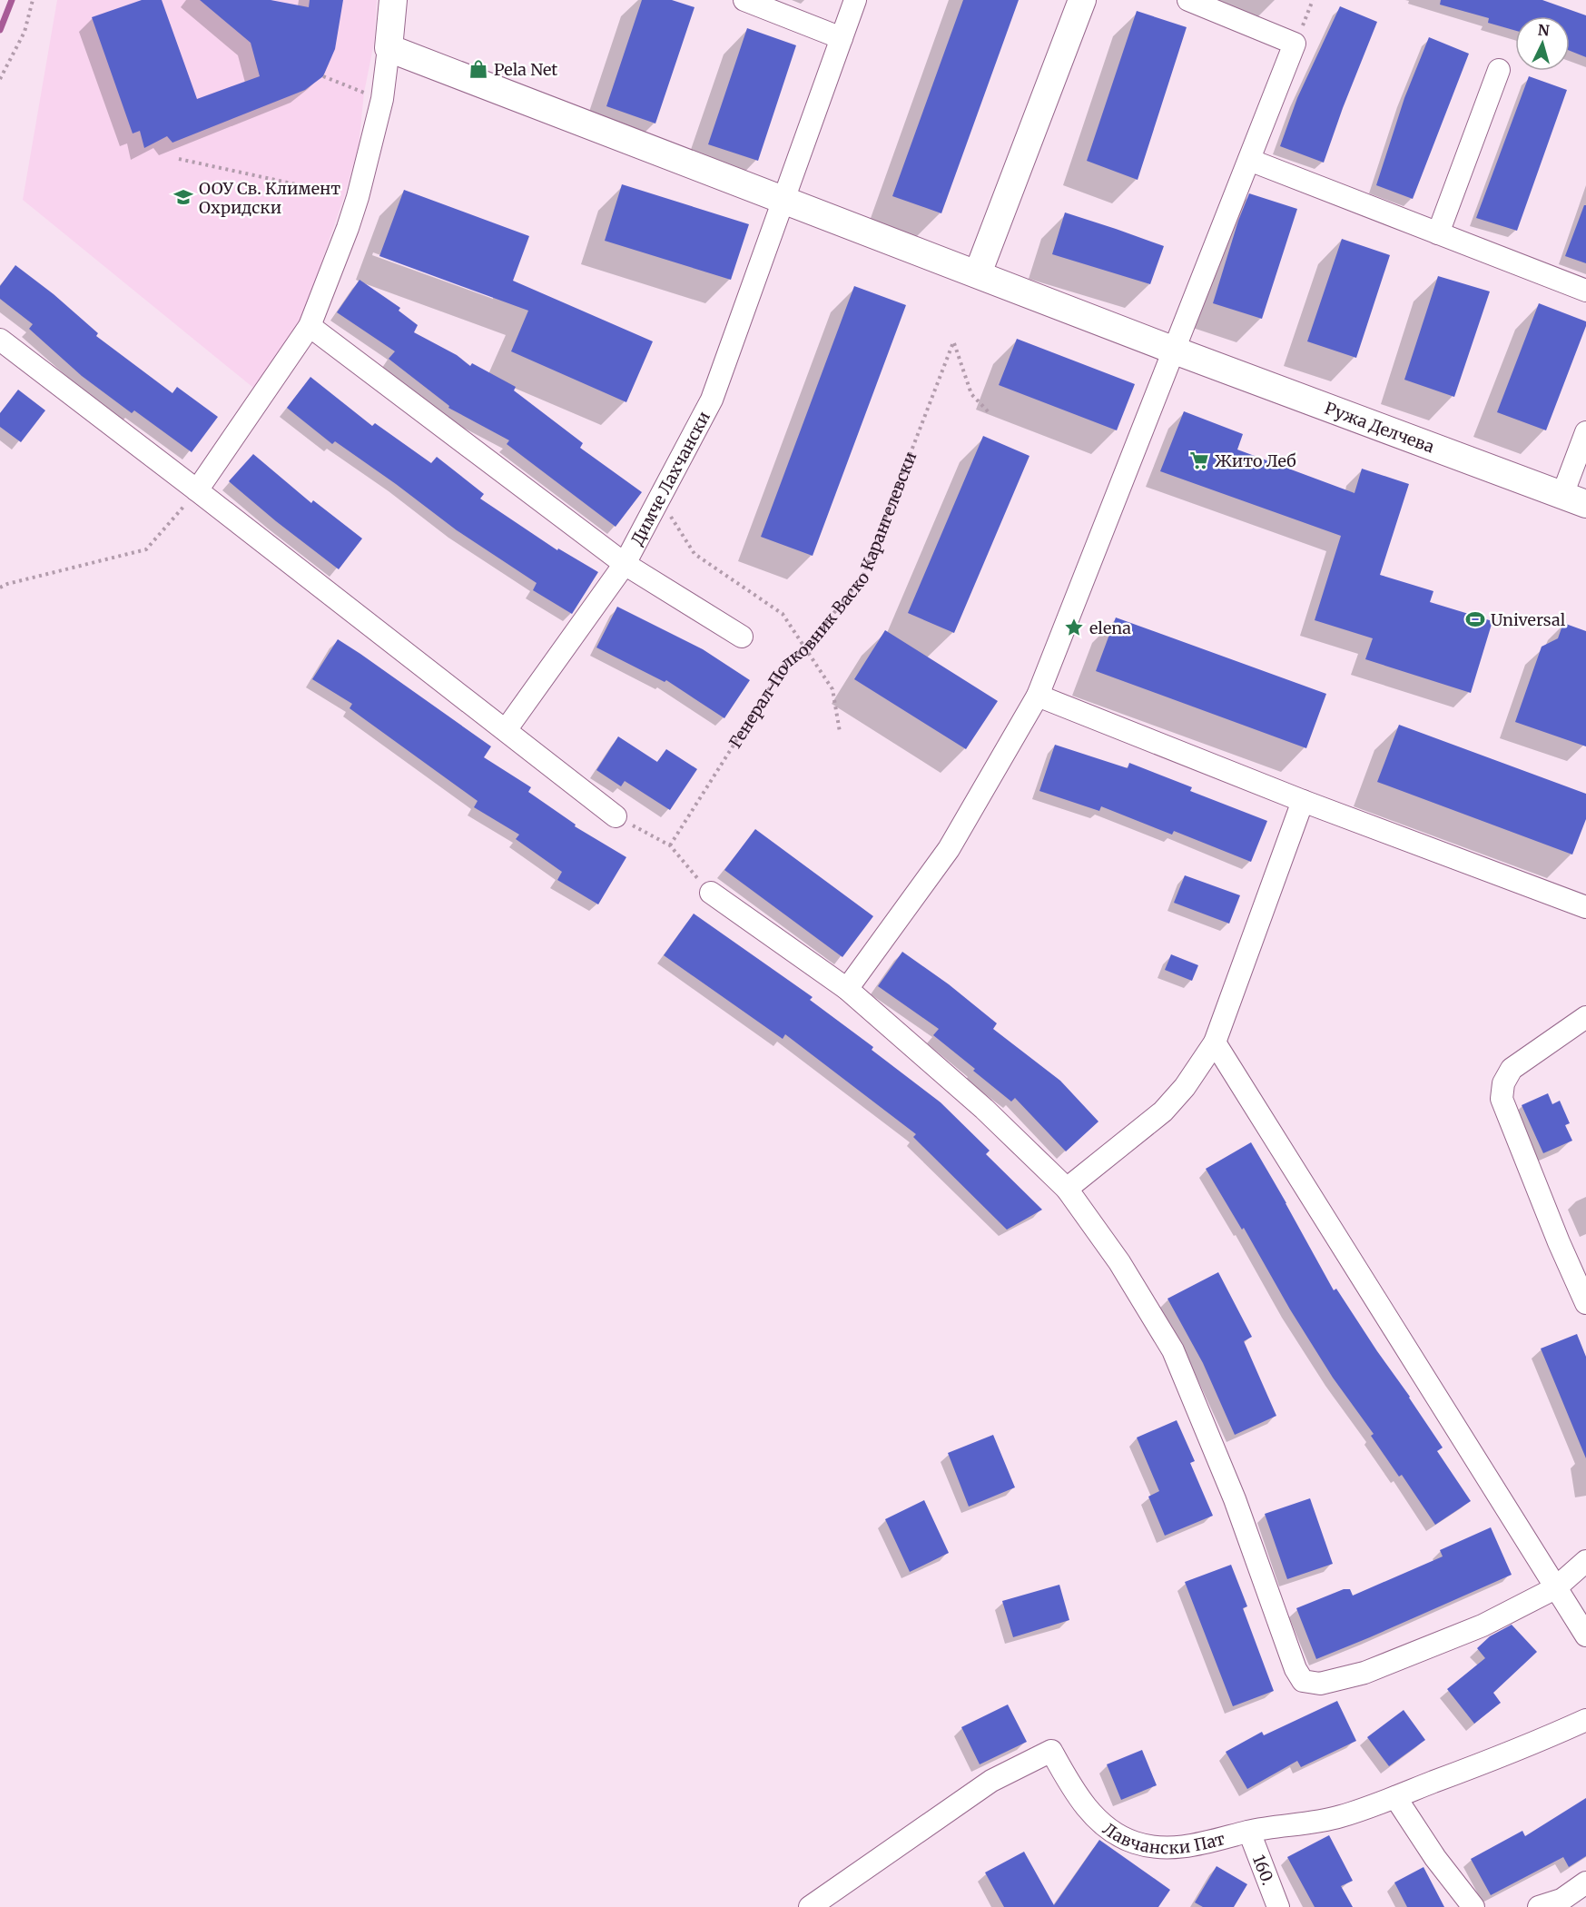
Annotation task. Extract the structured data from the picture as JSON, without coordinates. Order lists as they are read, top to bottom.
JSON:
{
  "streets": {
    "street": [
      "Ружа Делчева",
      "Димче Лахчански",
      "Лавчански Пат",
      "160."
    ],
    "path": ["Генерал-Полковник Васко Карангелевски"]
  },
  "crossings": [
    ["Лавчански Пат", "160."]
  ],
  "places": {
    "shop": ["Pela Net"],
    "school or university": ["ООУ Св. Климент Охридски"],
    "supermarket": ["Жито Леб"],
    "sports": ["Universal"],
    "place": ["elena"]
  },
  "north": "top"
}
